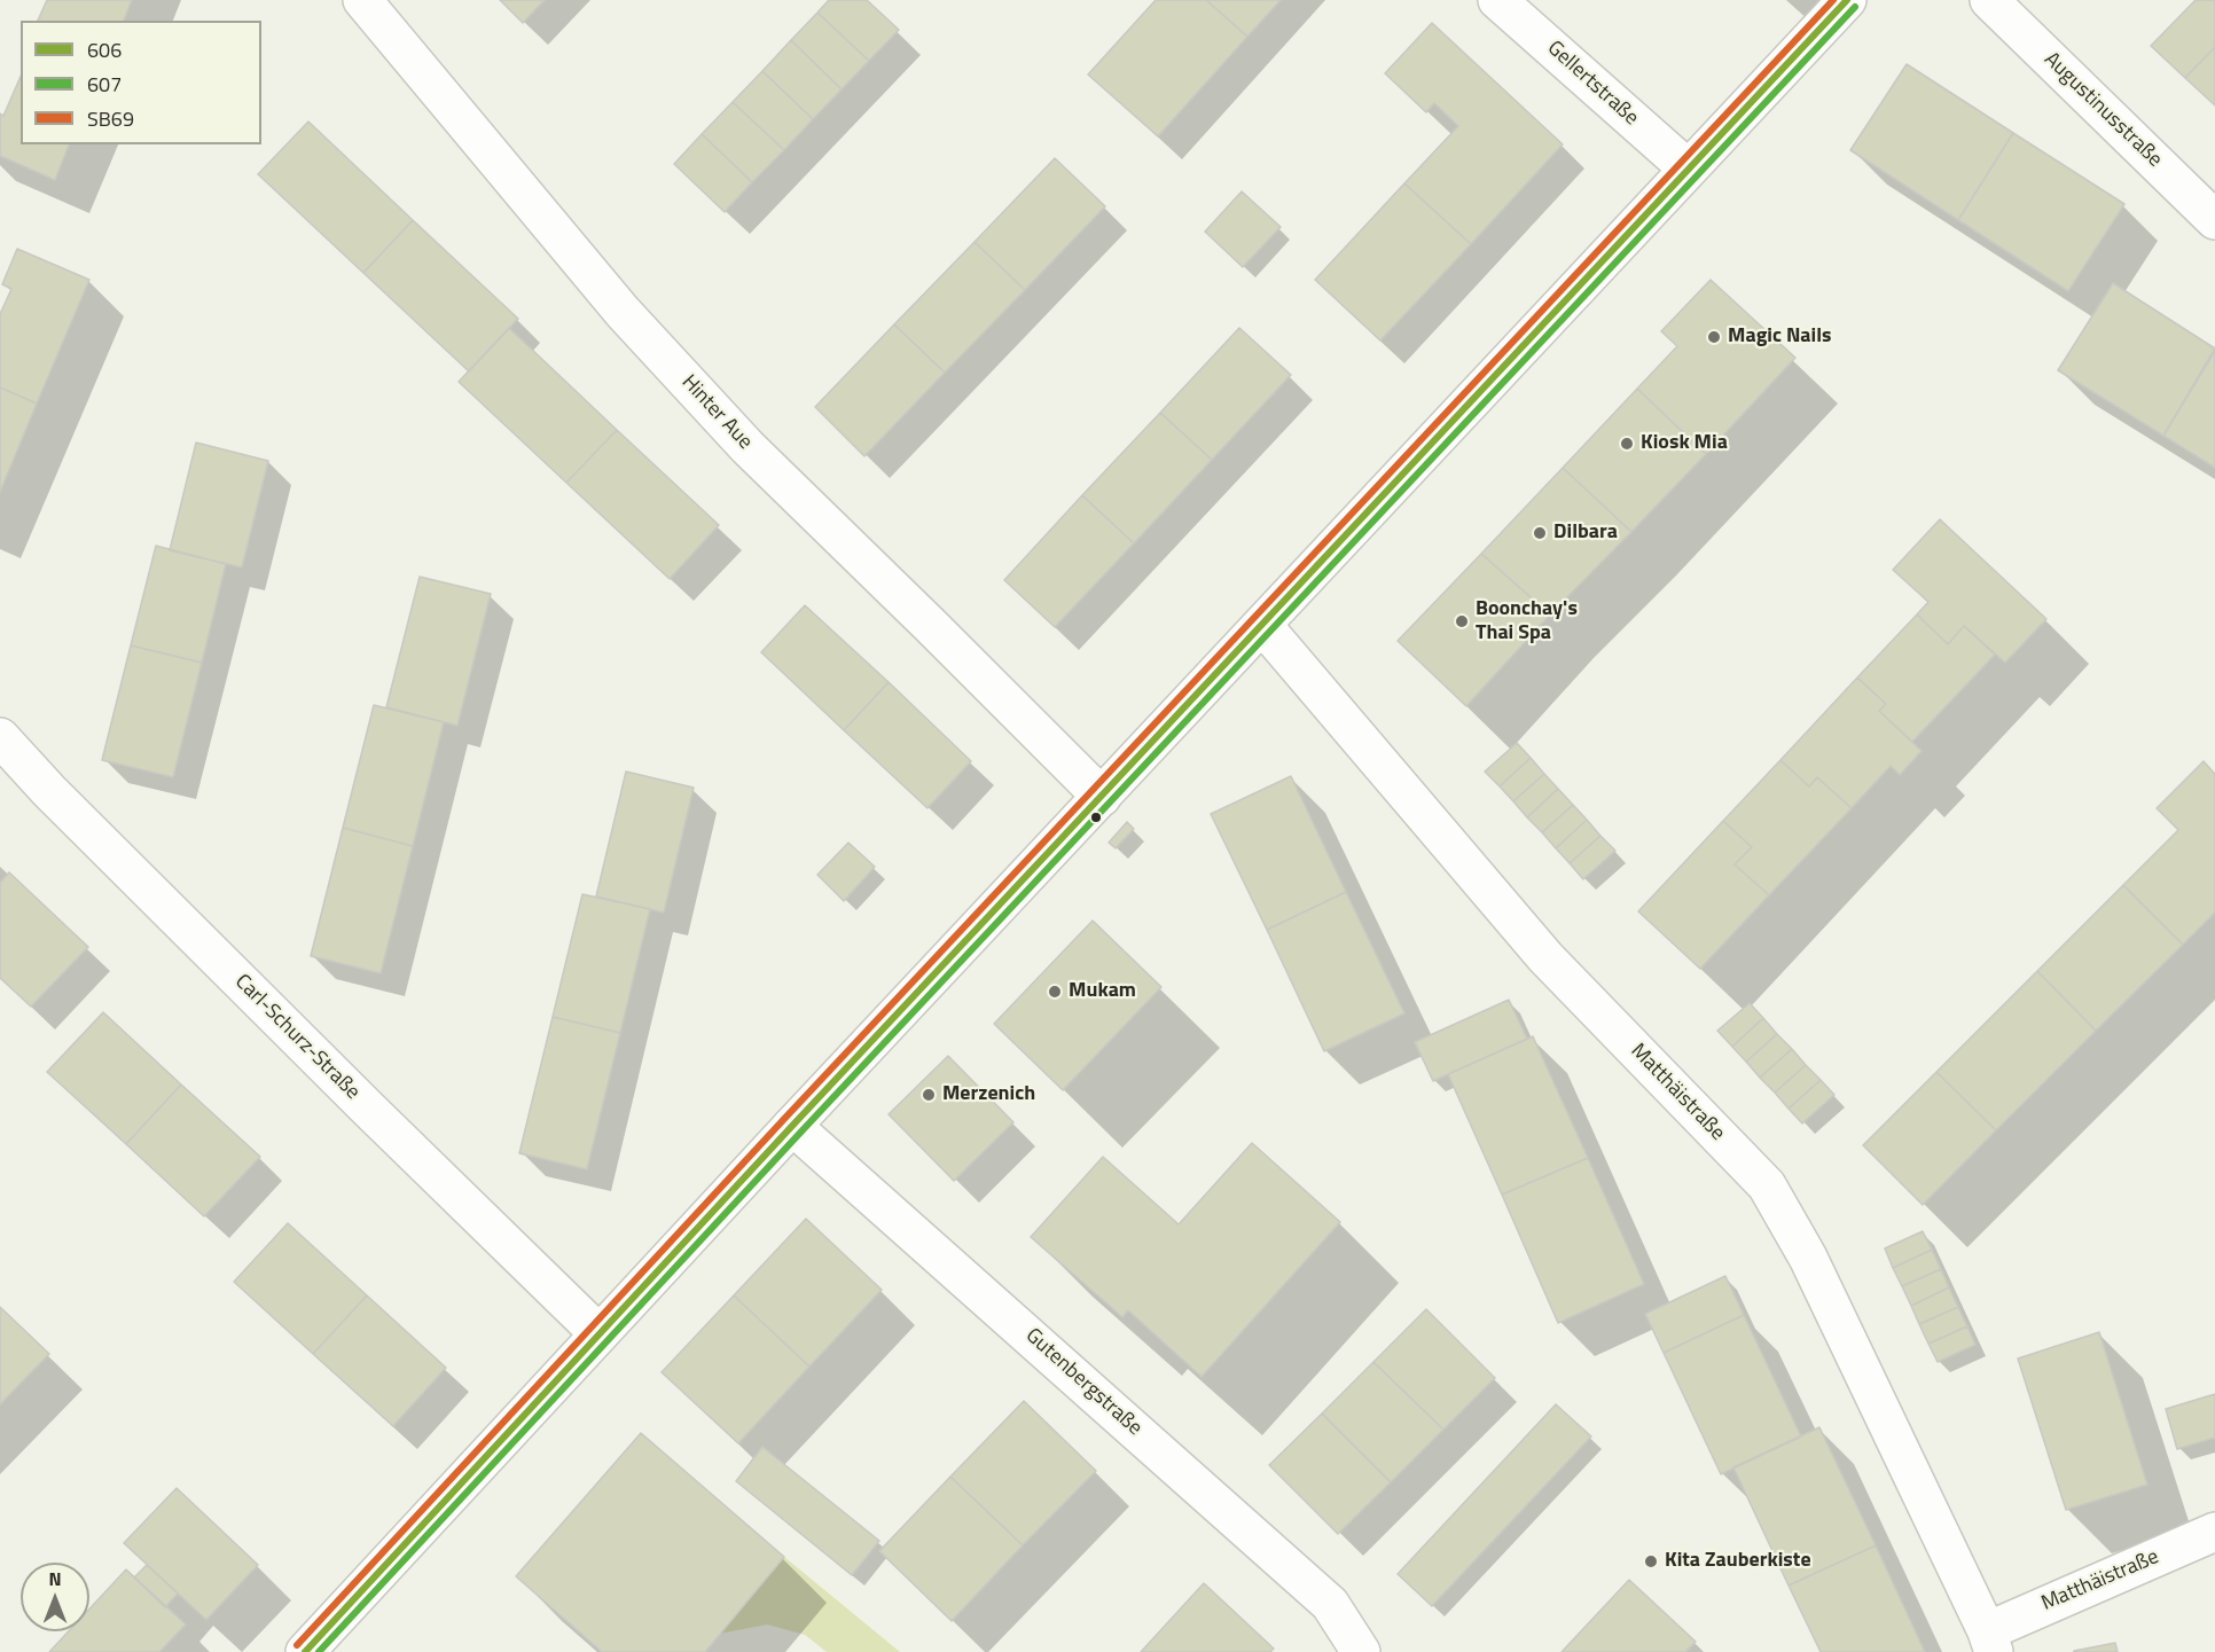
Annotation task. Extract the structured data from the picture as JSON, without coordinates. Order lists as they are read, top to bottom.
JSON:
{
  "streets": {
    "street": [
      "Gellertstraße",
      "Augustinusstraße",
      "Hinter Aue",
      "Carl-Schurz-Straße",
      "Matthäistraße",
      "Gutenbergstraße"
    ]
  },
  "places": [
    "Magic Nails",
    "Kiosk Mia",
    "Dilbara",
    "Boonchay's Thai Spa",
    "Mukam",
    "Merzenich",
    "Kita Zauberkiste"
  ],
  "lines": ["transit line 606", "transit line SB69", "transit line 607"],
  "legend": ["606", "607", "SB69"],
  "north": "top"
}
